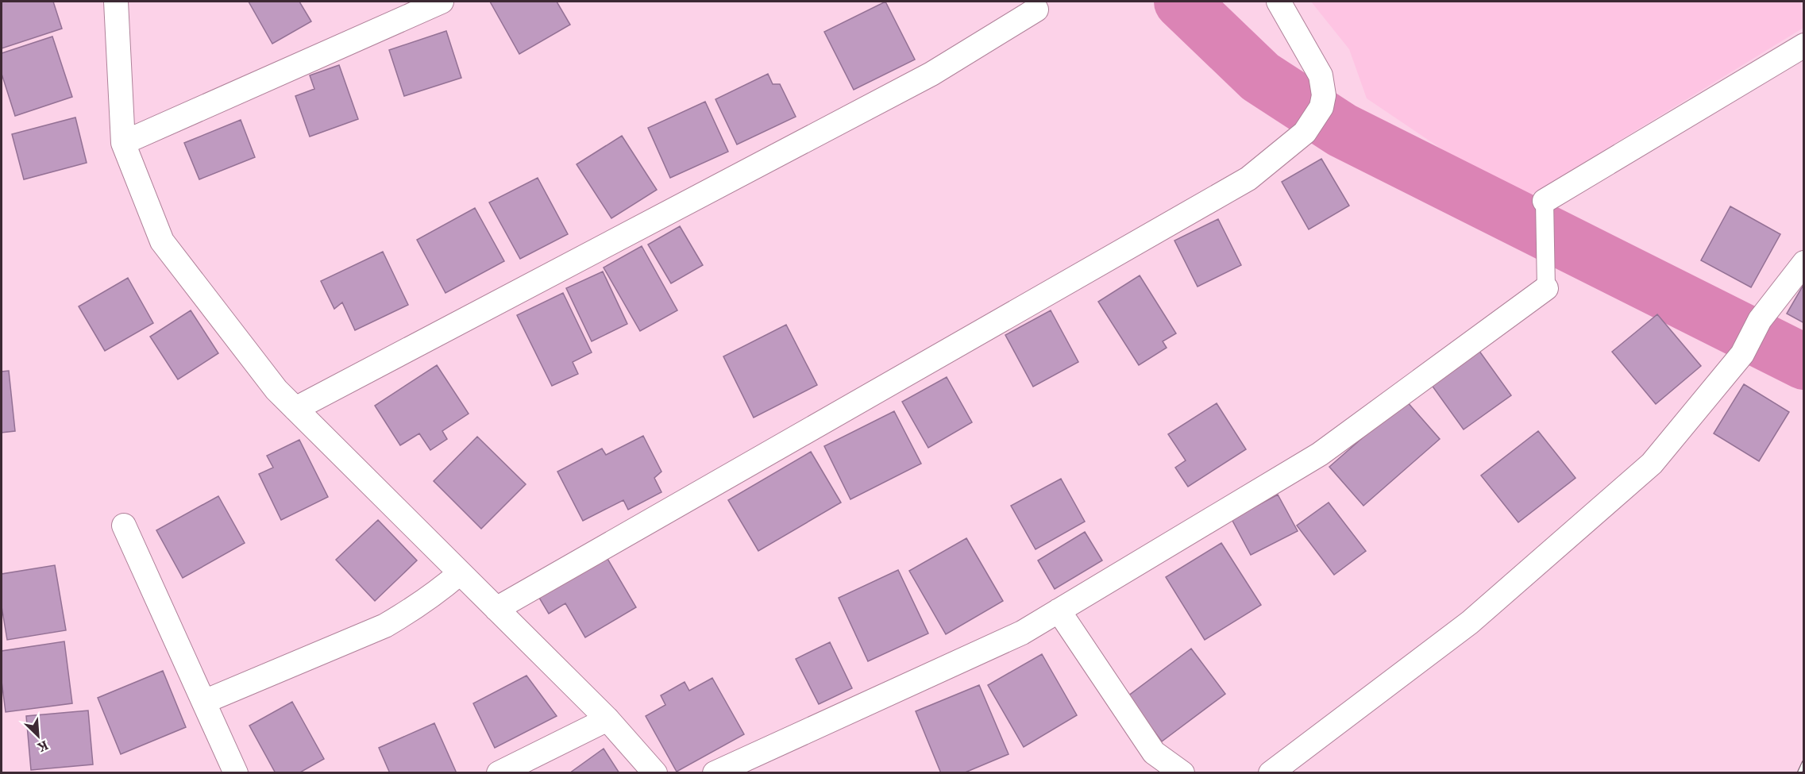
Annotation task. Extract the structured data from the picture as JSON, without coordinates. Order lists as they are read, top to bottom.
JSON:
{
  "north": "bottom right"
}
